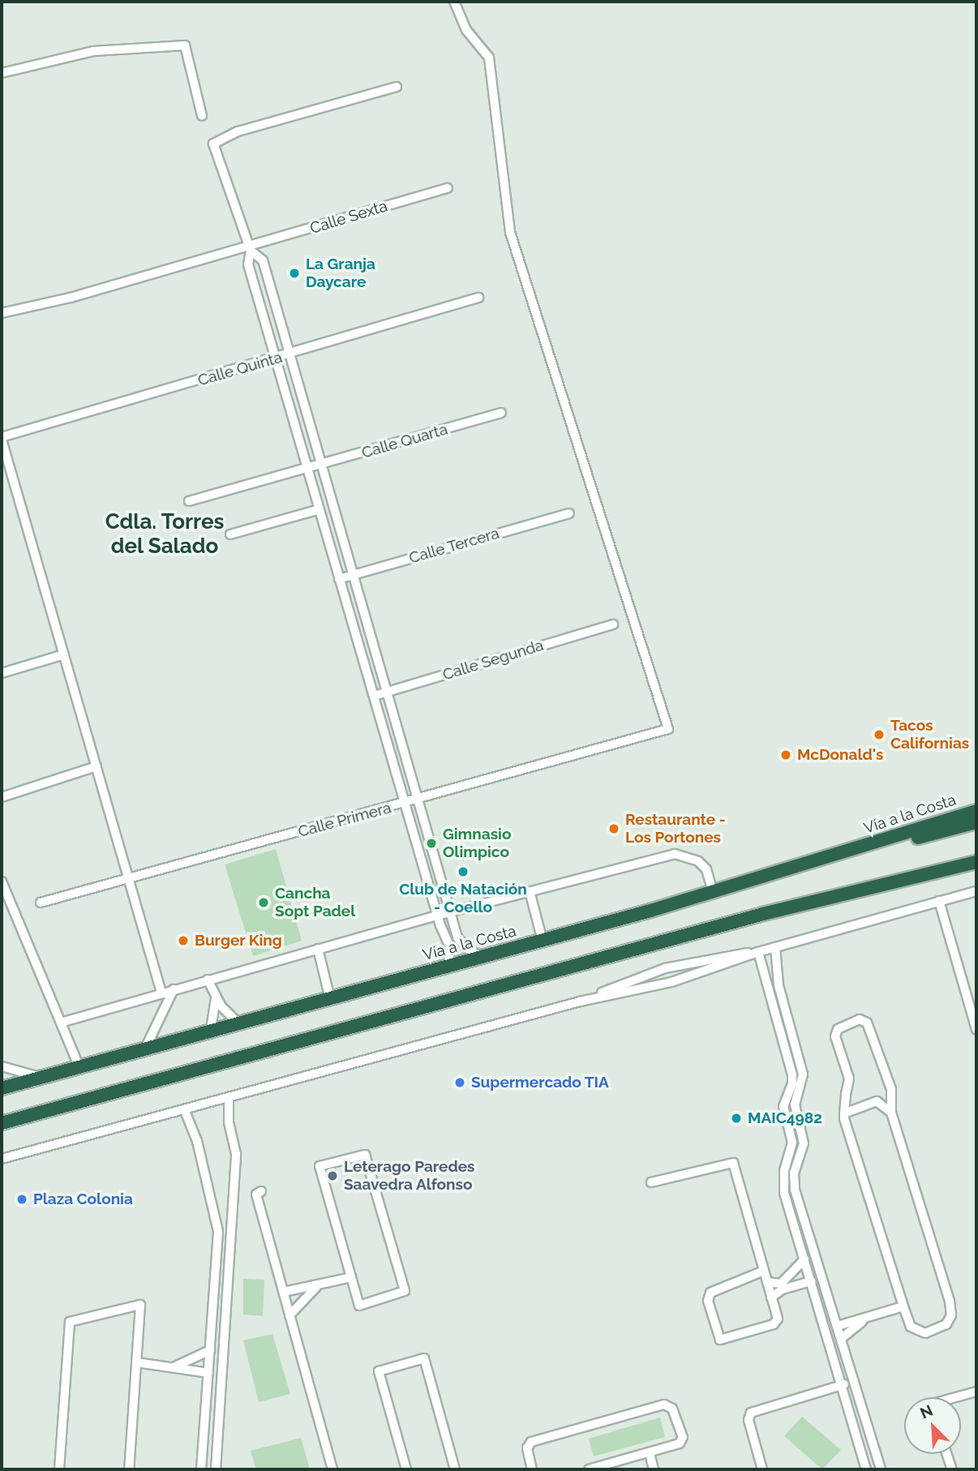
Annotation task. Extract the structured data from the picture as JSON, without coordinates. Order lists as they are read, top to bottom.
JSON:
{
  "streets": {
    "highway": ["Vía a la Costa"],
    "street": [
      "Calle Sexta",
      "Calle Quinta",
      "Calle Quarta",
      "Calle Tercera",
      "Calle Segunda",
      "Calle Primera"
    ]
  },
  "districts": ["Cdla. Torres del Salado"],
  "places": [
    "La Granja Daycare",
    "Tacos Californias",
    "McDonald's",
    "Restaurante - Los Portones",
    "Gimnasio Olimpico",
    "Club de Natación - Coello",
    "Cancha Sopt Padel",
    "Burger King",
    "Supermercado TIA",
    "MAIC4982",
    "Leterago Paredes Saavedra Alfonso",
    "Plaza Colonia"
  ],
  "north": "top left"
}
